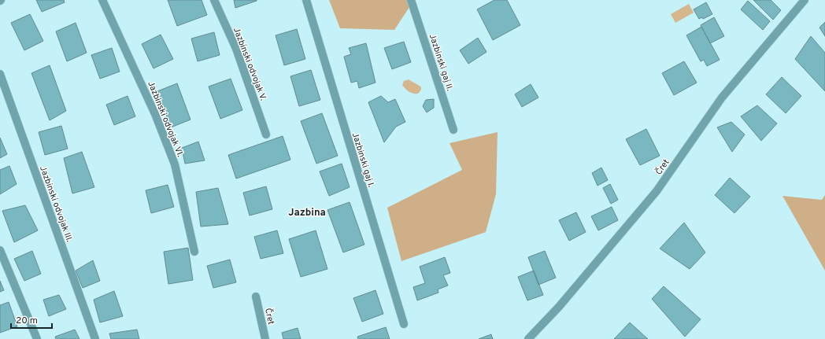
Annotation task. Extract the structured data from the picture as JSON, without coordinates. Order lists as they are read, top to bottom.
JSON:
{
  "streets": {
    "street": [
      "Jazbinski gaj II.",
      "Jazbinski odvojak V.",
      "Jazbinski odvojak VI.",
      "Jazbinski gaj I.",
      "Čret",
      "Jazbinski odvojak III."
    ]
  },
  "districts": ["Jazbina"],
  "scale_bar": "20 m"
}
